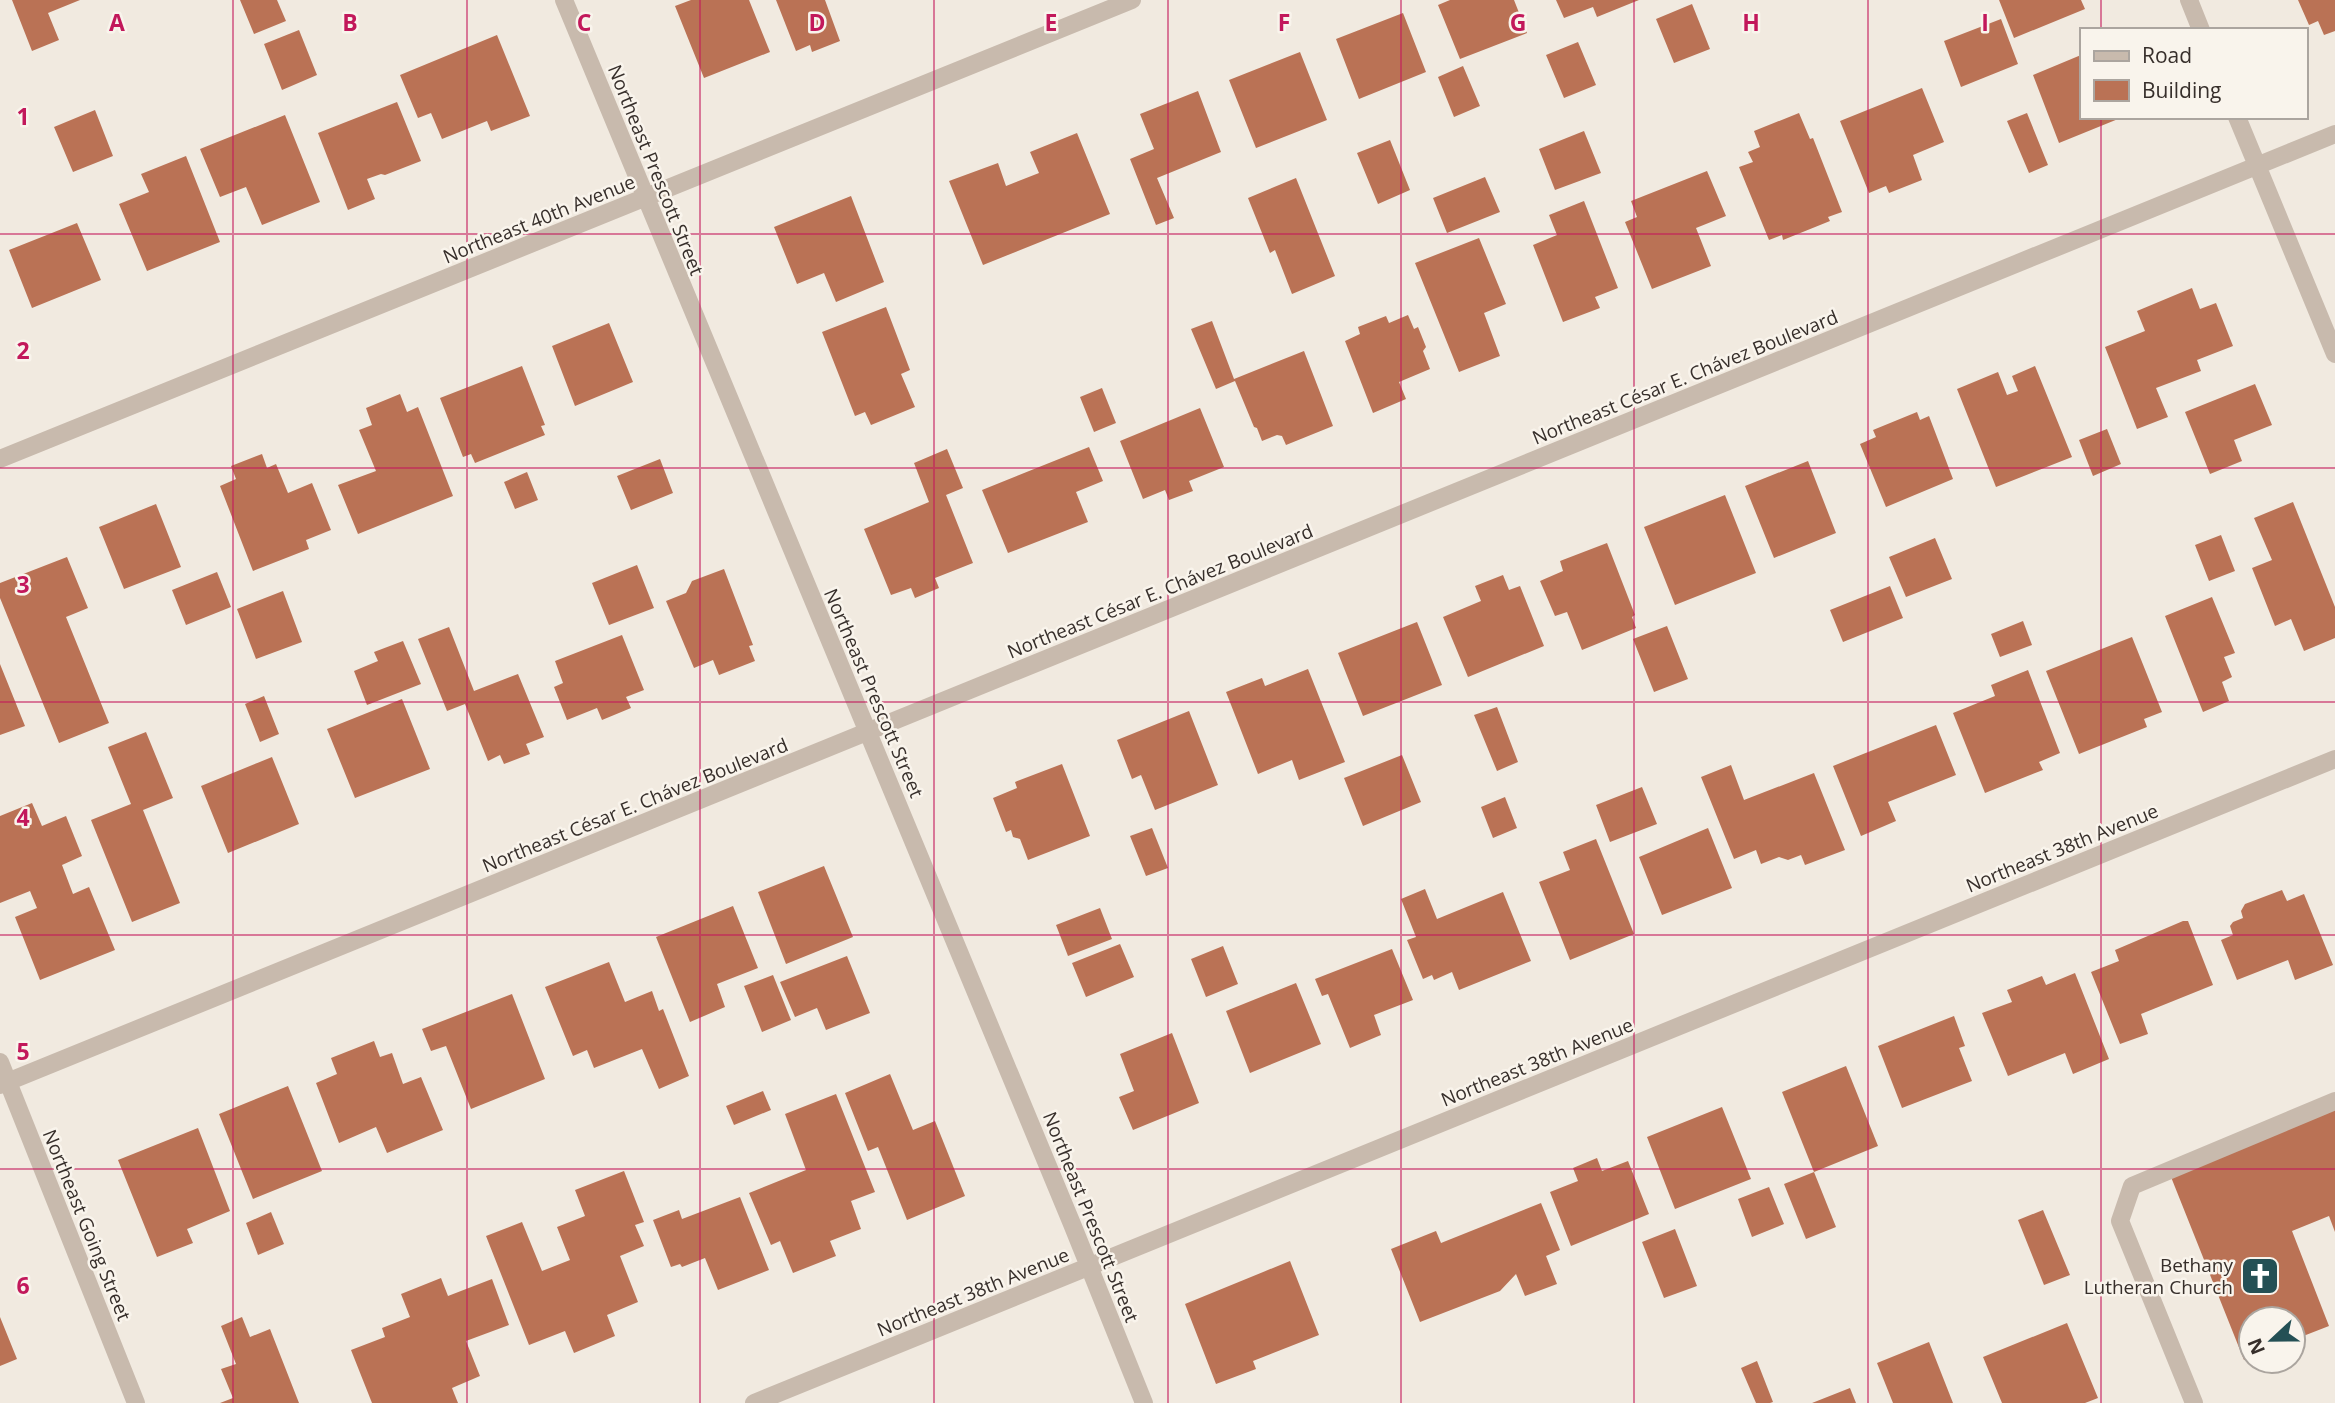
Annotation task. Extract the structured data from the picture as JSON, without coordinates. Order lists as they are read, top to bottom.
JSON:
{
  "streets": {
    "street": [
      "Northeast Prescott Street",
      "Northeast 40th Avenue",
      "Northeast César E. Chávez Boulevard",
      "Northeast 38th Avenue",
      "Northeast Going Street"
    ]
  },
  "crossings": [
    ["Northeast Prescott Street", "Northeast 40th Avenue"],
    ["Northeast Prescott Street", "Northeast César E. Chávez Boulevard"],
    ["Northeast Prescott Street", "Northeast 38th Avenue"],
    ["Northeast César E. Chávez Boulevard", "Northeast Going Street"]
  ],
  "places": {
    "church": ["Bethany Lutheran Church"]
  },
  "legend": ["Road", "Building"],
  "north": "left",
  "grid": {
    "columns": [
      "A",
      "B",
      "C",
      "D",
      "E",
      "F",
      "G",
      "H",
      "I"
    ],
    "rows": [
      "1",
      "2",
      "3",
      "4",
      "5",
      "6"
    ]
  }
}
